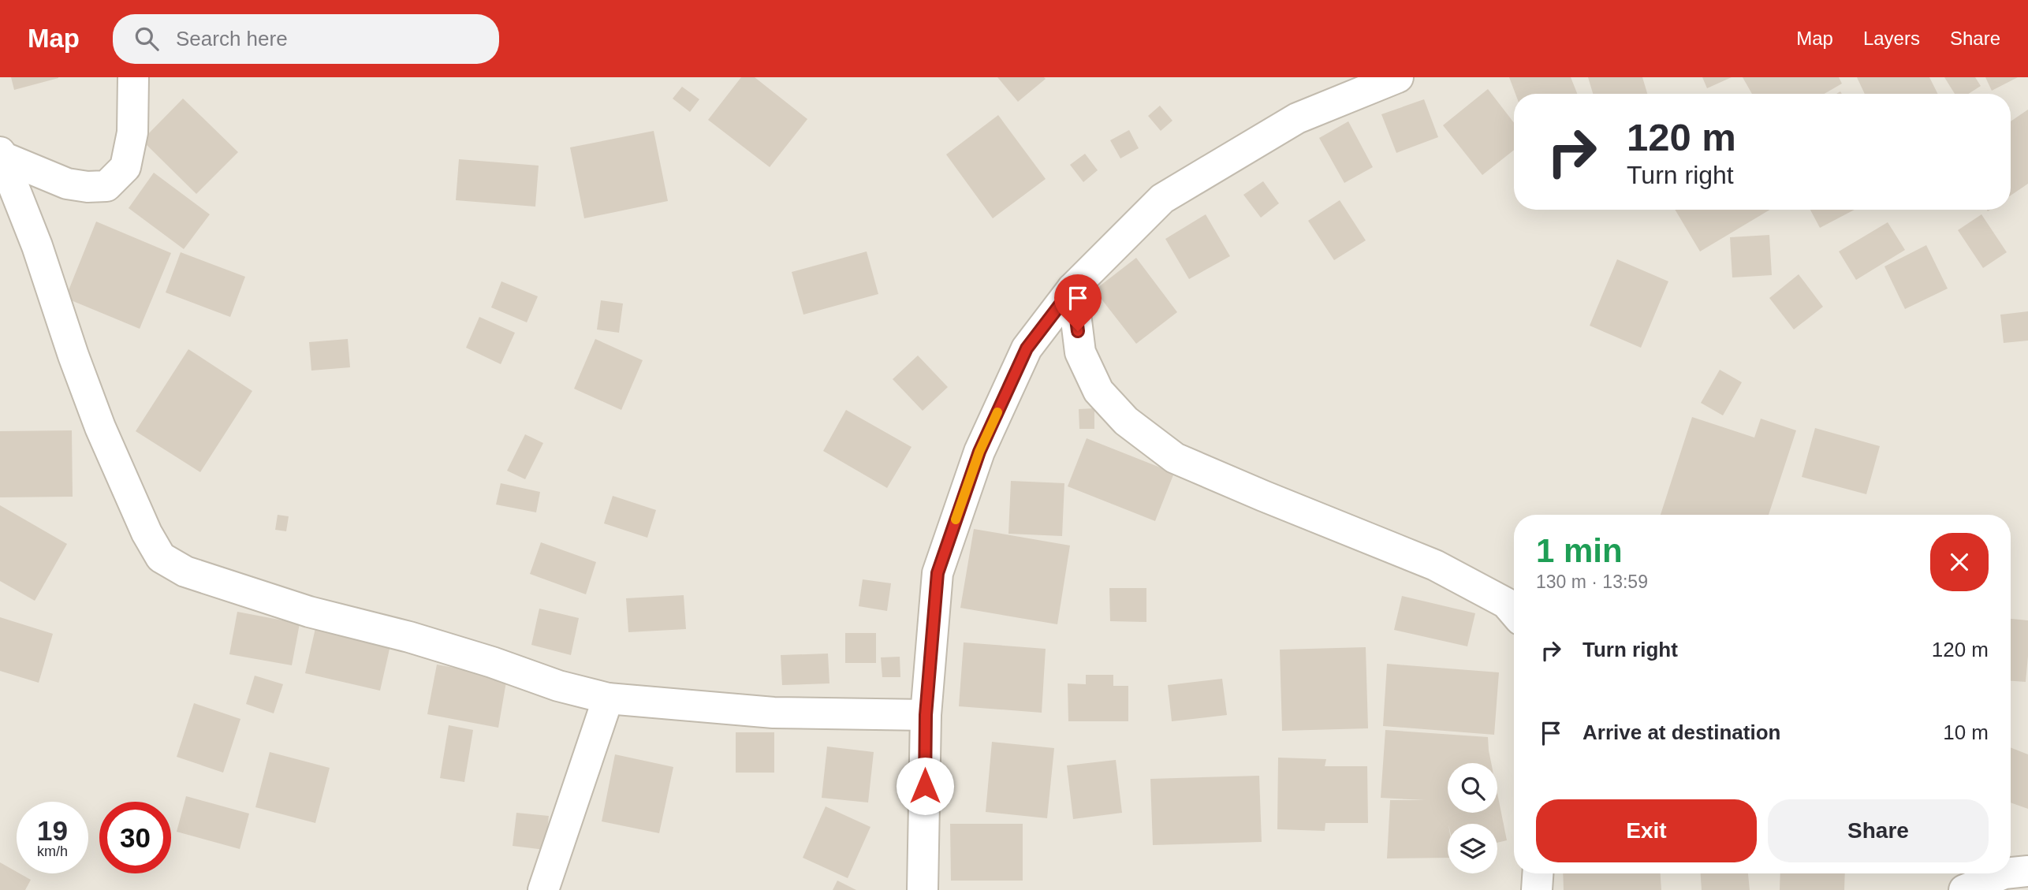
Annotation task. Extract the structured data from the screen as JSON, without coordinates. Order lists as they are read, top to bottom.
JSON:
{
  "page": {
    "header": "Map",
    "search": "Search here",
    "nav": ["Map", "Layers", "Share"],
    "turn": ["120 m", "Turn right"],
    "heading": ["1 min", "130 m · 13:59"],
    "list": [
      {
        "name": "Turn right",
        "value": "120 m"
      },
      {
        "name": "Arrive at destination",
        "value": "10 m"
      }
    ],
    "buttons": ["Exit", "Share"],
    "speed": "19 km/h",
    "limit": "30"
  }
}
